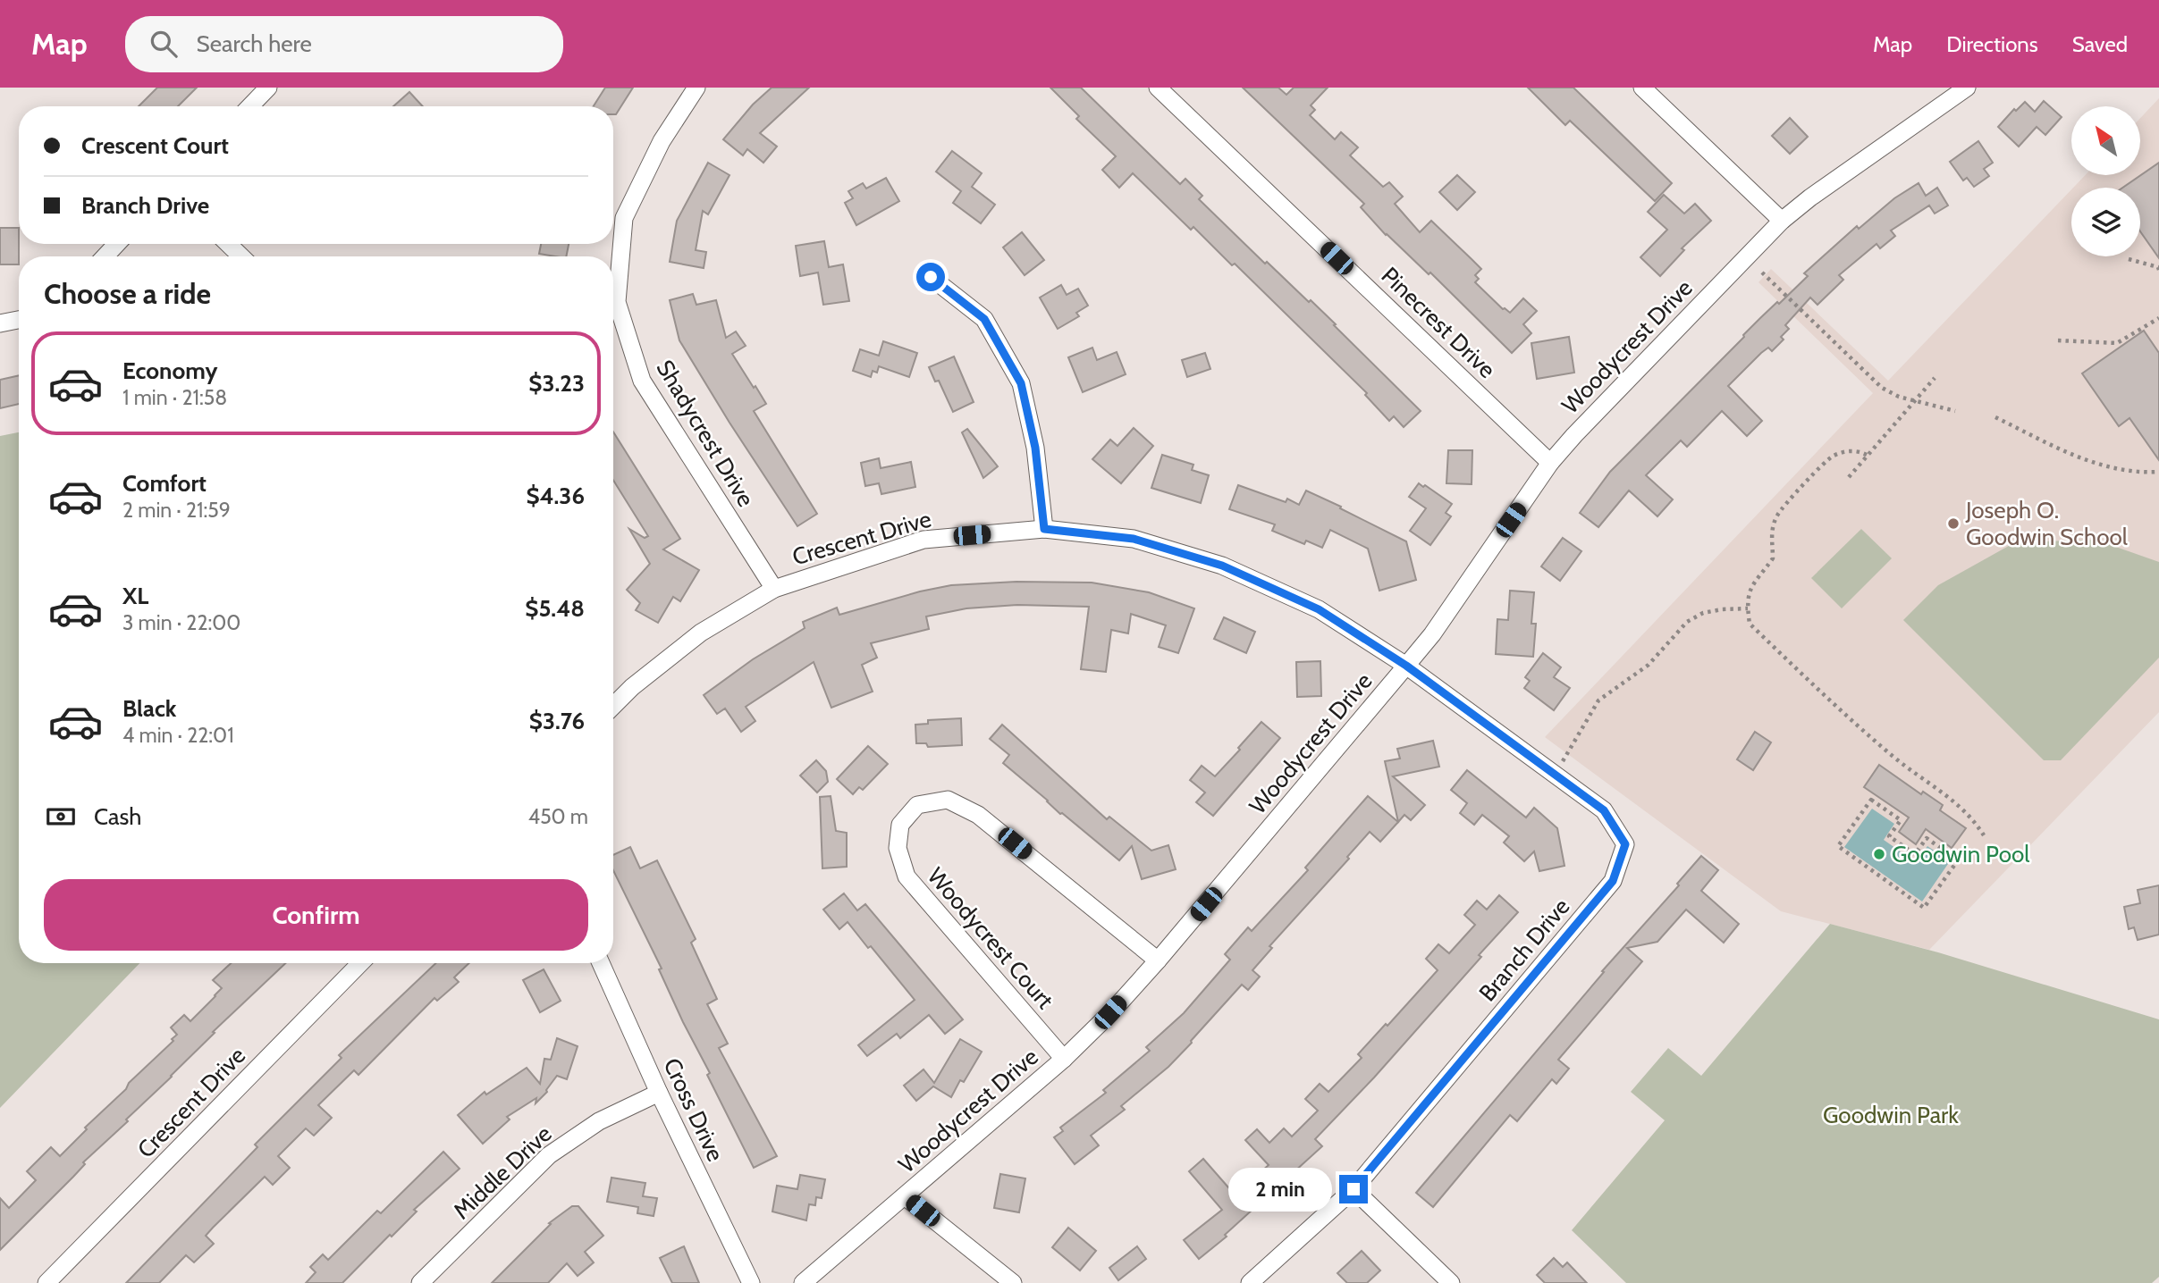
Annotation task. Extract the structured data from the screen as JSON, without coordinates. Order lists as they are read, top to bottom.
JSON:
{
  "streets": {
    "street": [
      "Pinecrest Drive",
      "Woodycrest Drive",
      "Shadycrest Drive",
      "Crescent Drive",
      "Woodycrest Court",
      "Branch Drive",
      "Cross Drive",
      "Middle Drive"
    ]
  },
  "crossings": [
    ["Pinecrest Drive", "Woodycrest Drive"],
    ["Woodycrest Drive", "Crescent Drive"],
    ["Woodycrest Drive", "Woodycrest Court"],
    ["Woodycrest Drive", "Branch Drive"],
    ["Shadycrest Drive", "Crescent Drive"],
    ["Crescent Drive", "Branch Drive"],
    ["Cross Drive", "Middle Drive"]
  ],
  "parks": ["Goodwin Park"],
  "places": ["Joseph O. Goodwin School", "Goodwin Pool"],
  "north": "top left",
  "page": {
    "header": "Map",
    "search": "Search here",
    "nav": ["Map", "Directions", "Saved"],
    "banner": ["Crescent Court", "Branch Drive"],
    "heading": "Choose a ride",
    "list": [
      {
        "name": "Economy",
        "note": "1 min · 21:58",
        "value": "$3.23"
      },
      {
        "name": "Comfort",
        "note": "2 min · 21:59",
        "value": "$4.36"
      },
      {
        "name": "XL",
        "note": "3 min · 22:00",
        "value": "$5.48"
      },
      {
        "name": "Black",
        "note": "4 min · 22:01",
        "value": "$3.76"
      }
    ],
    "pay": ["Cash", "450 m"],
    "buttons": "Confirm",
    "bubble": "2 min"
  }
}
